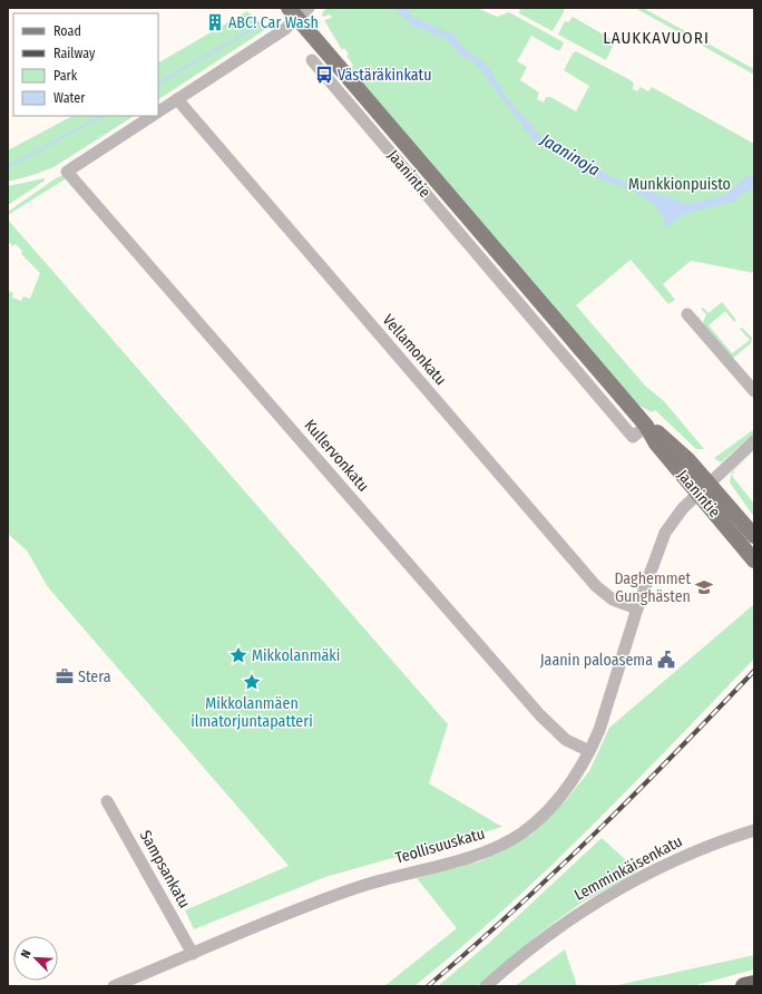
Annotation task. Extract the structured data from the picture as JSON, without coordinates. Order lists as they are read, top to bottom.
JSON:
{
  "streets": {
    "main road": ["Jaanintie"],
    "street": [
      "Vellamonkatu",
      "Kullervonkatu",
      "Teollisuuskatu",
      "Lemminkäisenkatu",
      "Sampsankatu"
    ]
  },
  "crossings": [
    ["Jaanintie", "Teollisuuskatu"],
    ["Vellamonkatu", "Teollisuuskatu"],
    ["Kullervonkatu", "Teollisuuskatu"],
    ["Teollisuuskatu", "Sampsankatu"]
  ],
  "districts": ["LAUKKAVUORI"],
  "water": ["Jaaninoja"],
  "parks": ["Munkkionpuisto"],
  "places": {
    "building": ["ABC! Car Wash"],
    "bus stop": ["Västäräkinkatu"],
    "school or university": ["Daghemmet Gunghästen"],
    "place": ["Mikkolanmäki", "Mikkolanmäen ilmatorjuntapatteri"],
    "public building": ["Jaanin paloasema"],
    "office": ["Stera"]
  },
  "legend": [
    "Road",
    "Railway",
    "Park",
    "Water"
  ],
  "north": "top left"
}
